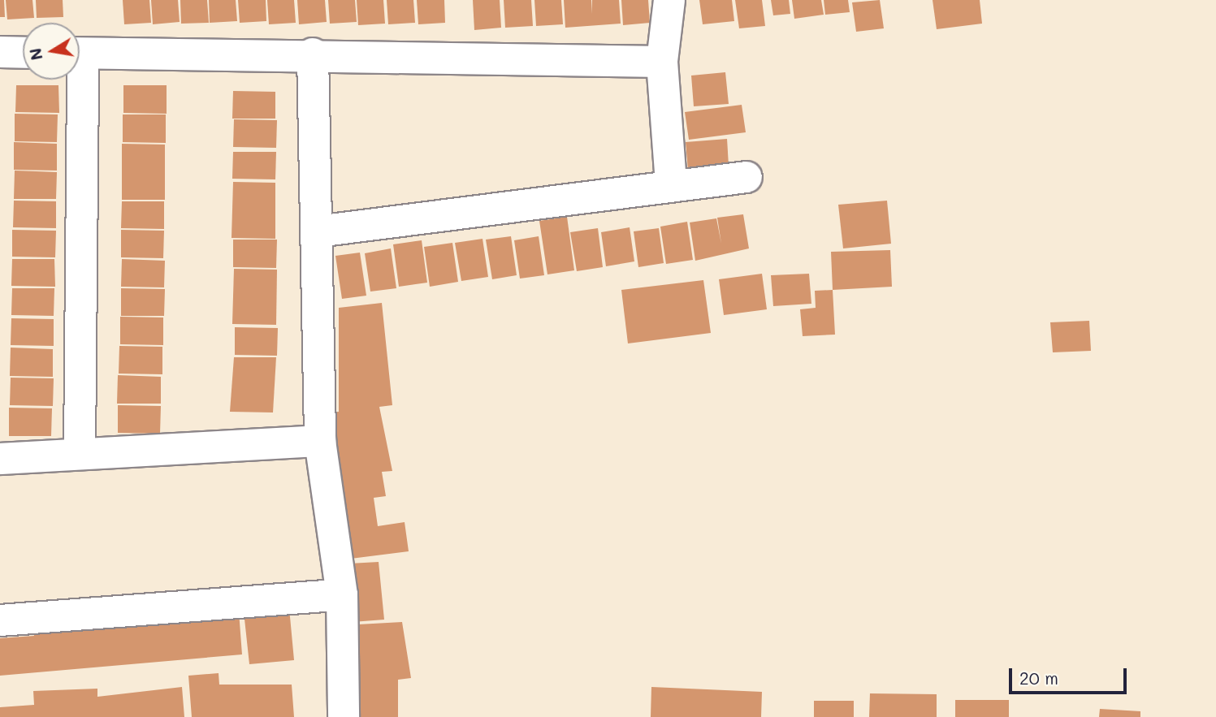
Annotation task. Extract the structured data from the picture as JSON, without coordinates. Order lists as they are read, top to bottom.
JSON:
{
  "scale_bar": "20 m",
  "north": "left"
}
